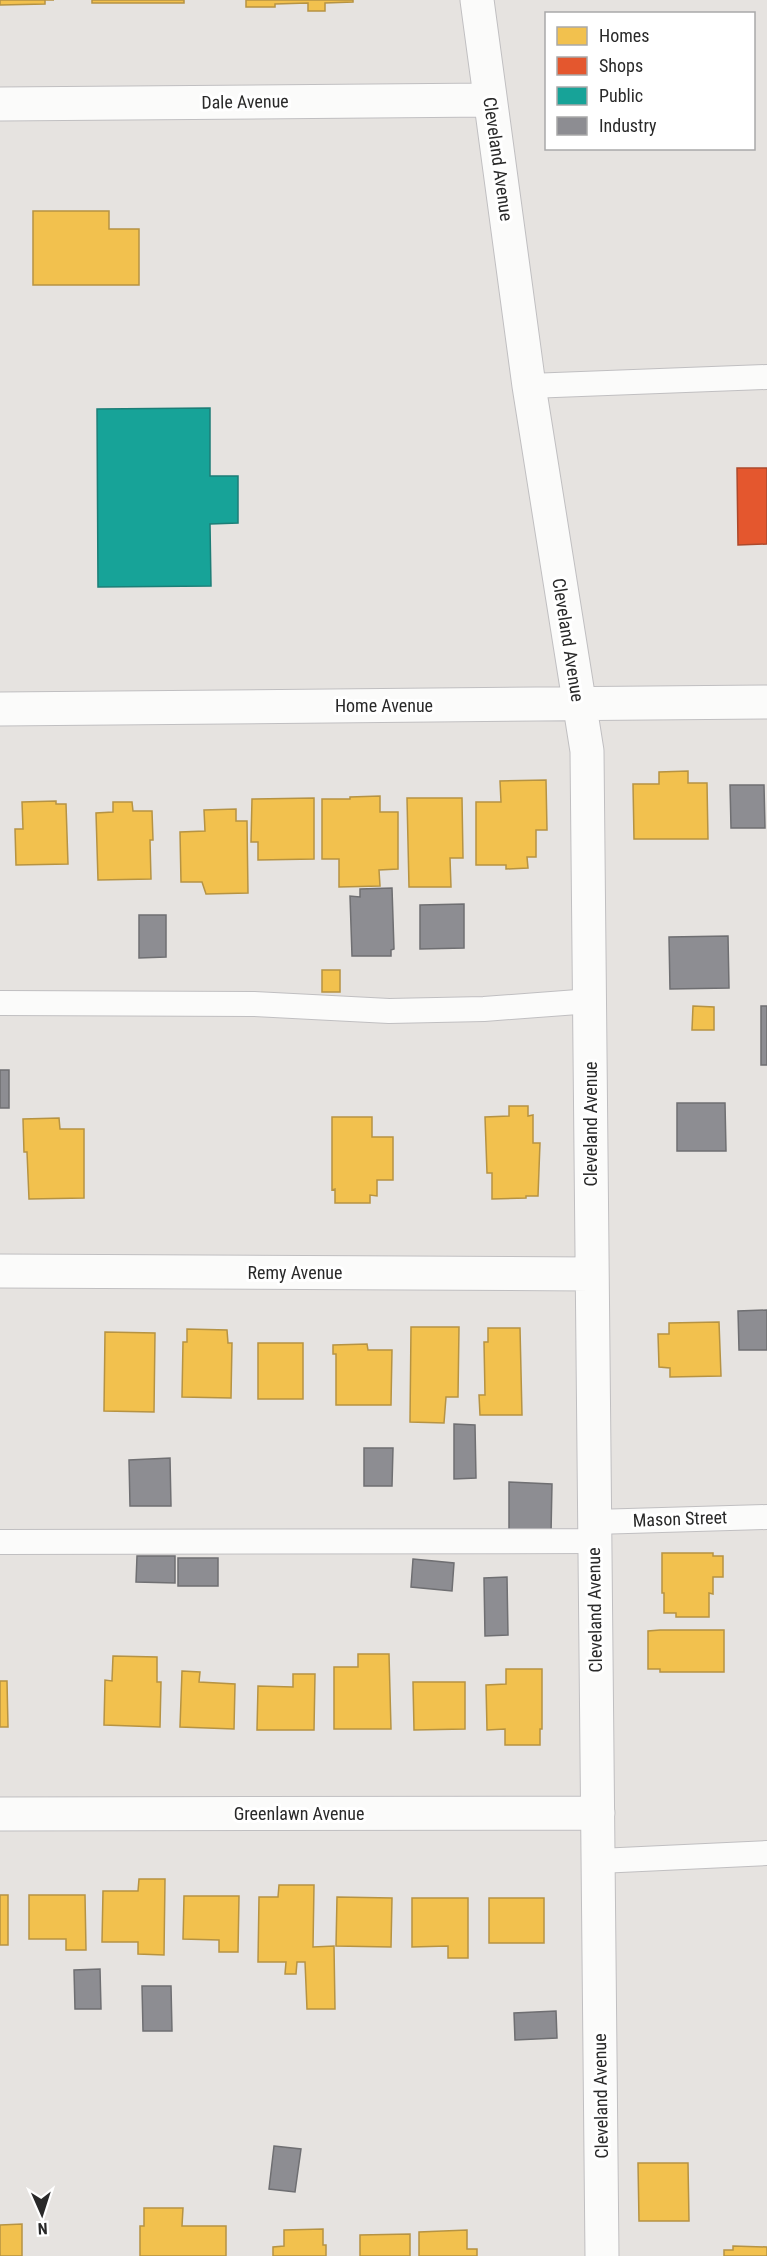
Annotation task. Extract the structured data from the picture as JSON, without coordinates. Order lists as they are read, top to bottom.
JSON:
{
  "streets": {
    "street": [
      "Dale Avenue",
      "Cleveland Avenue",
      "Home Avenue",
      "Remy Avenue",
      "Greenlawn Avenue"
    ],
    "lane": ["Mason Street"]
  },
  "crossings": [
    ["Dale Avenue", "Cleveland Avenue"],
    ["Cleveland Avenue", "Home Avenue"],
    ["Cleveland Avenue", "Remy Avenue"],
    ["Cleveland Avenue", "Mason Street"],
    ["Cleveland Avenue", "Greenlawn Avenue"]
  ],
  "legend": [
    "Homes",
    "Shops",
    "Public",
    "Industry"
  ],
  "north": "bottom"
}
